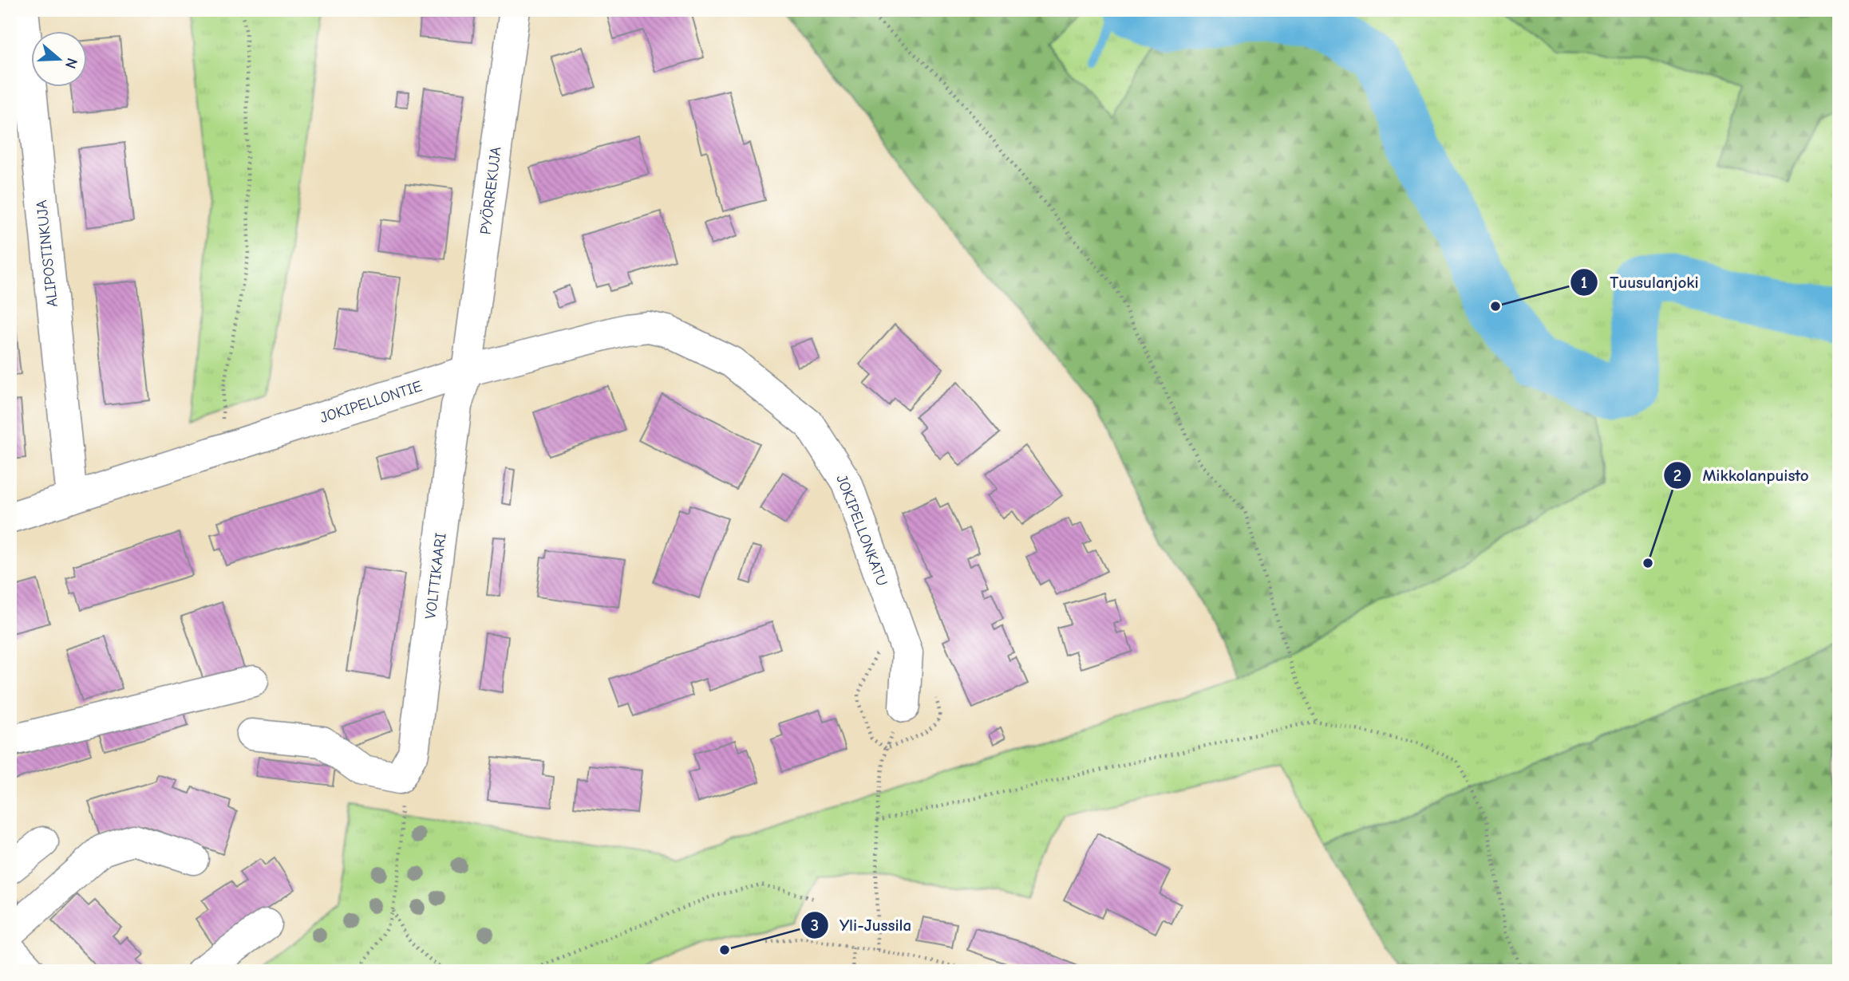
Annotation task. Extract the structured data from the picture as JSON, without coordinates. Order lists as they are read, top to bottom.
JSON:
{
  "streets": {
    "street": [
      "PYÖRREKUJA",
      "ALIPOSTINKUJA",
      "JOKIPELLONTIE",
      "JOKIPELLONKATU",
      "VOLTTIKAARI"
    ]
  },
  "crossings": [
    ["PYÖRREKUJA", "JOKIPELLONTIE"],
    ["PYÖRREKUJA", "VOLTTIKAARI"],
    ["ALIPOSTINKUJA", "JOKIPELLONTIE"],
    ["JOKIPELLONTIE", "JOKIPELLONKATU"],
    ["JOKIPELLONTIE", "VOLTTIKAARI"]
  ],
  "places": ["Tuusulanjoki", "Mikkolanpuisto", "Yli-Jussila"],
  "north": "right"
}
